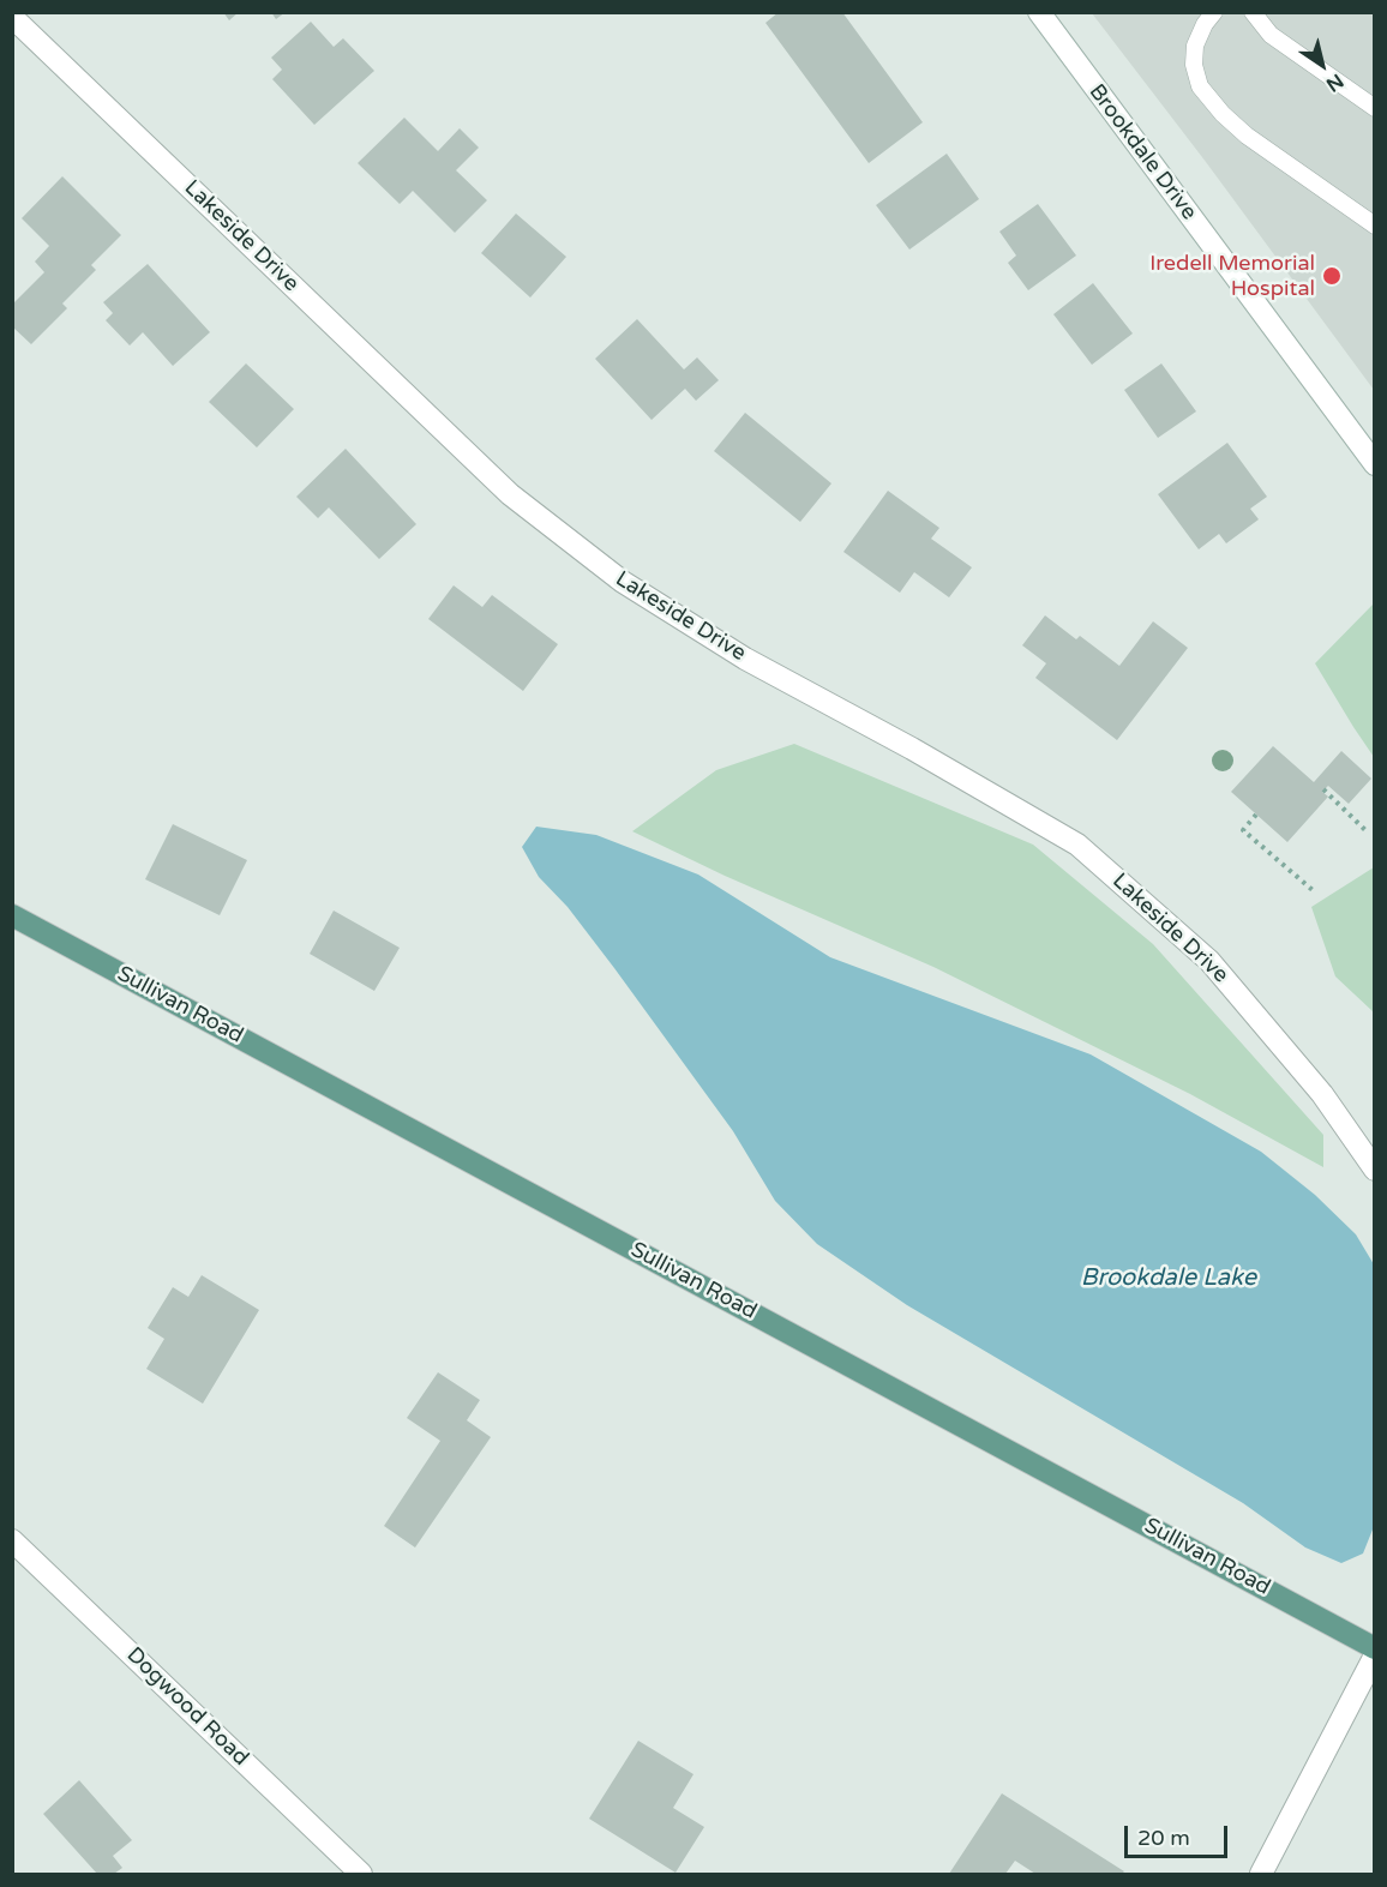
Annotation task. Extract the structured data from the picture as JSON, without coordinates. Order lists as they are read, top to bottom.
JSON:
{
  "streets": {
    "main road": ["Sullivan Road"],
    "street": ["Brookdale Drive", "Lakeside Drive", "Dogwood Road"]
  },
  "water": ["Brookdale Lake"],
  "places": ["Iredell Memorial Hospital"],
  "scale_bar": "20 m",
  "north": "bottom right"
}
